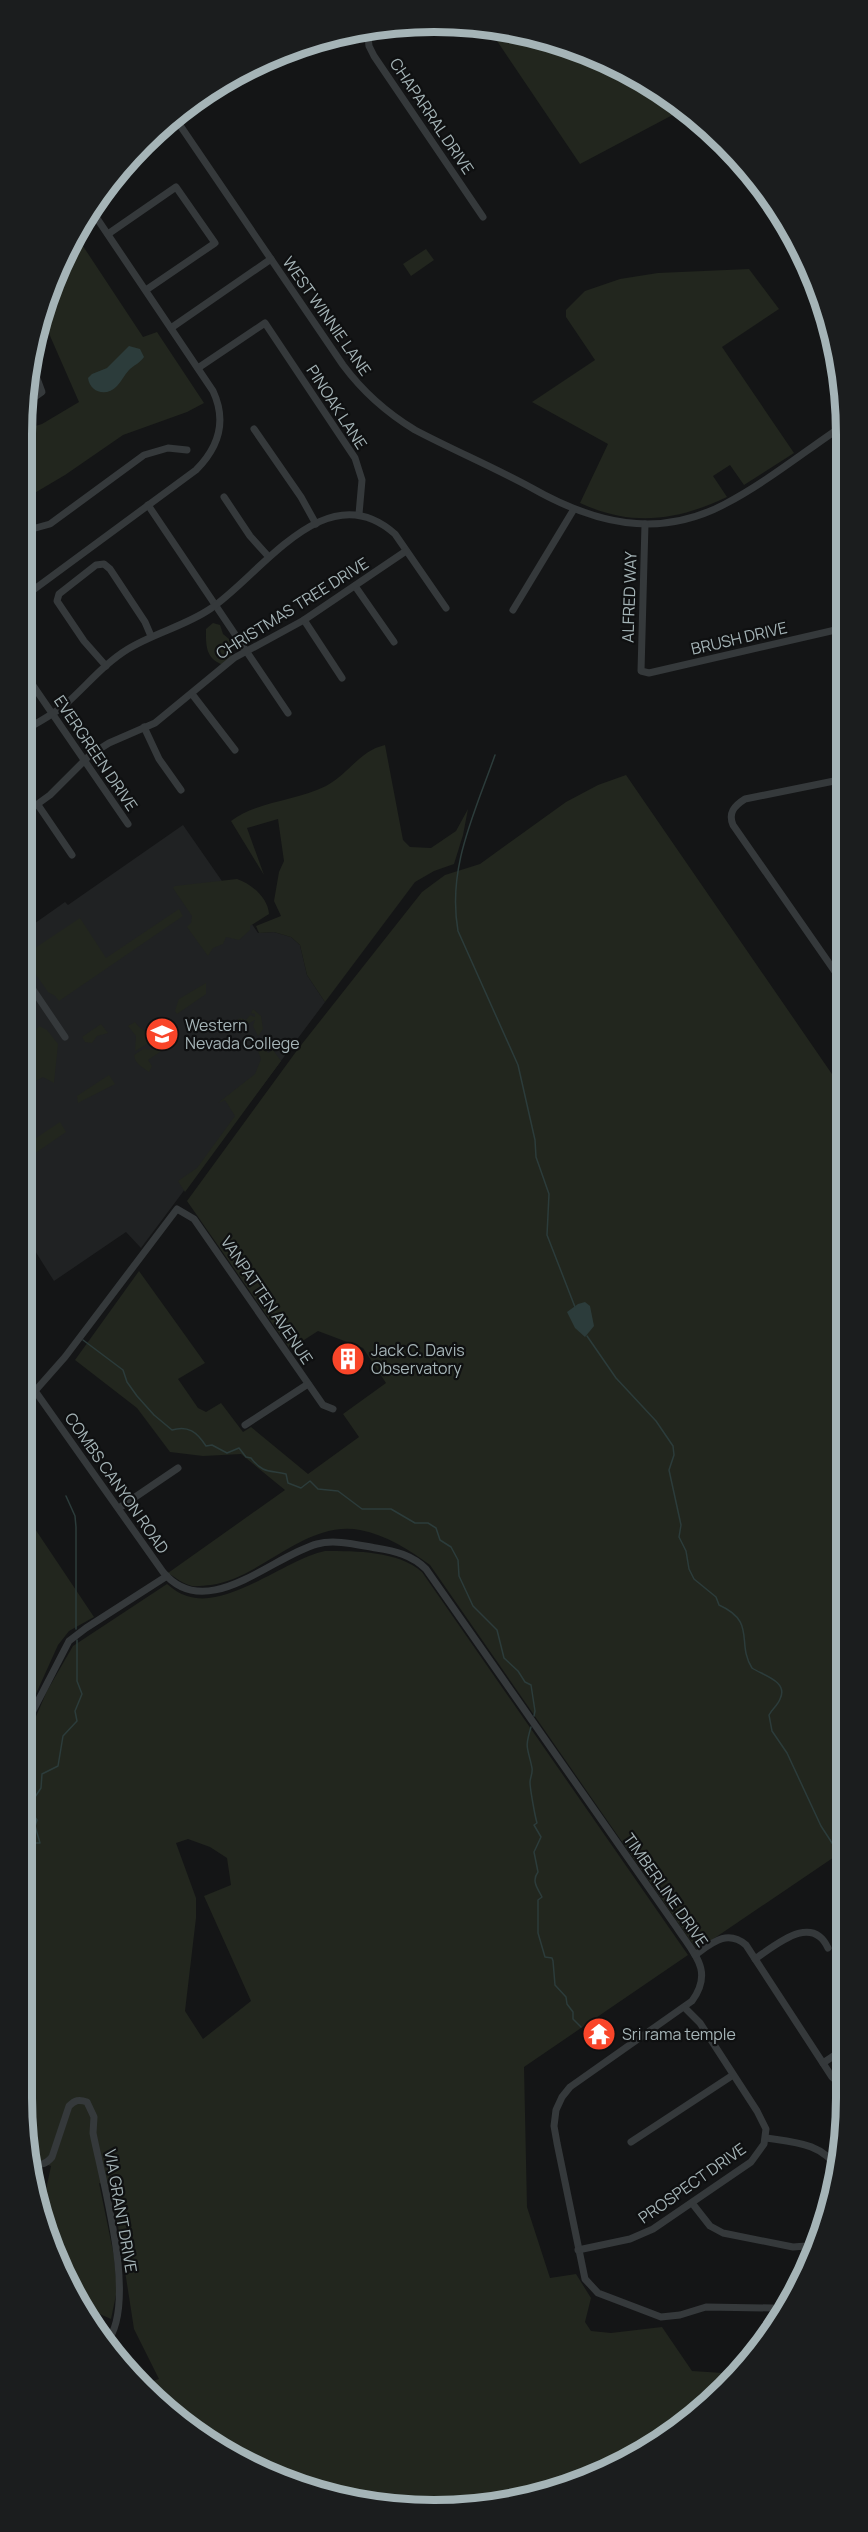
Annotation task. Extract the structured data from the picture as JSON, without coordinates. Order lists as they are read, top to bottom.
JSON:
{
  "streets": {
    "street": [
      "CHAPARRAL DRIVE",
      "WEST WINNIE LANE",
      "PINOAK LANE",
      "ALFRED WAY",
      "CHRISTMAS TREE DRIVE",
      "BRUSH DRIVE",
      "EVERGREEN DRIVE",
      "VANPATTEN AVENUE",
      "COMBS CANYON ROAD",
      "TIMBERLINE DRIVE",
      "PROSPECT DRIVE",
      "VIA GRANT DRIVE"
    ]
  },
  "crossings": [
    ["WEST WINNIE LANE", "ALFRED WAY"],
    ["ALFRED WAY", "BRUSH DRIVE"],
    ["CHRISTMAS TREE DRIVE", "EVERGREEN DRIVE"],
    ["VANPATTEN AVENUE", "COMBS CANYON ROAD"],
    ["COMBS CANYON ROAD", "TIMBERLINE DRIVE"],
    ["TIMBERLINE DRIVE", "PROSPECT DRIVE"]
  ],
  "places": {
    "school or university": ["Western Nevada College"],
    "building": ["Jack C. Davis Observatory"],
    "temple": ["Sri rama temple"]
  }
}
